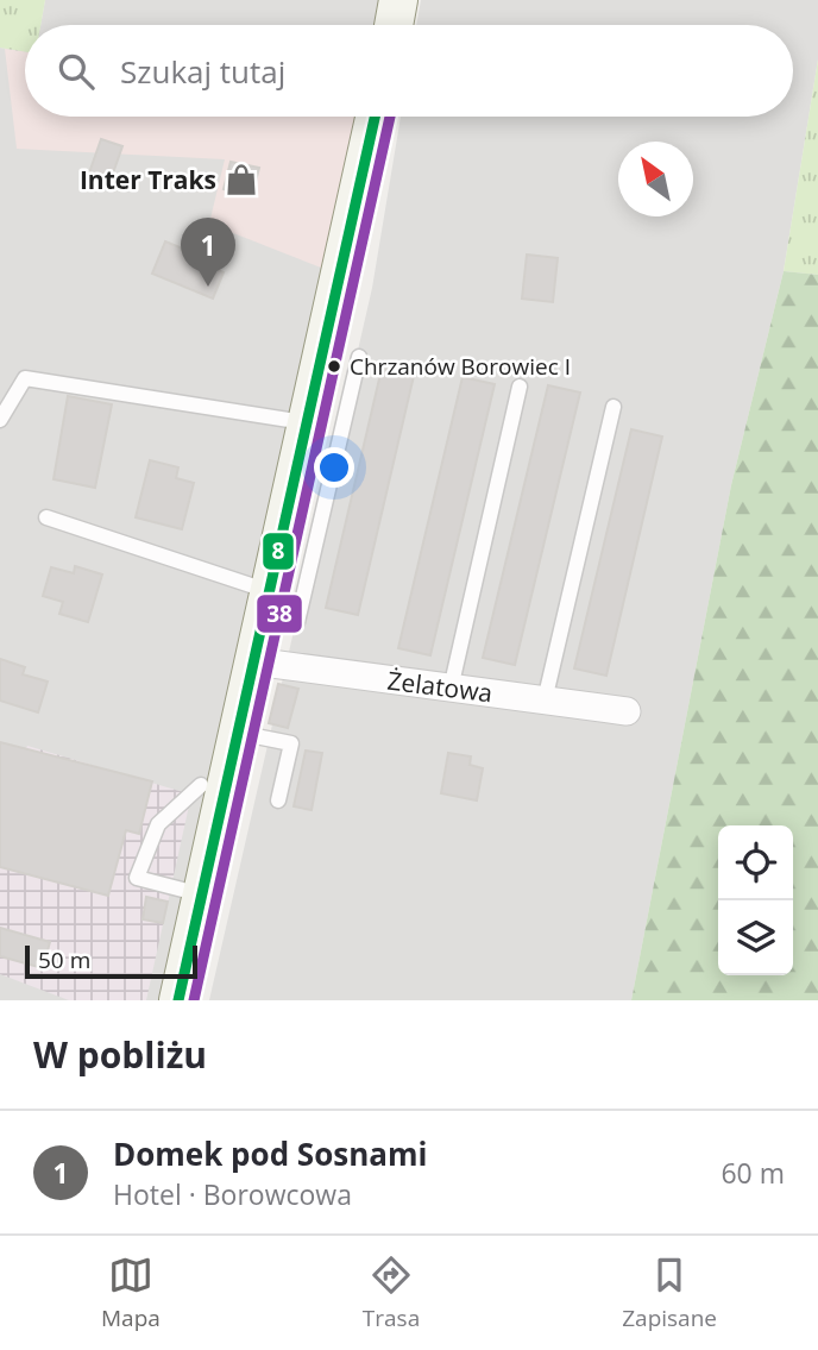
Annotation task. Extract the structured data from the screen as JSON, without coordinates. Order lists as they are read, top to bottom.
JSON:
{
  "streets": {
    "street": ["Żelatowa"]
  },
  "places": {
    "shop": ["Inter Traks"],
    "other": ["Chrzanów Borowiec I"]
  },
  "lines": ["transit line 8", "transit line 38"],
  "scale_bar": "50 m",
  "north": "top left",
  "page": {
    "search": "Szukaj tutaj",
    "pins": "1",
    "scale": "50 m",
    "heading": "W pobliżu",
    "list": [
      {
        "mark": "1",
        "name": "Domek pod Sosnami",
        "note": "Hotel · Borowcowa",
        "value": "60 m"
      }
    ],
    "nav": ["Mapa", "Trasa", "Zapisane"]
  }
}
